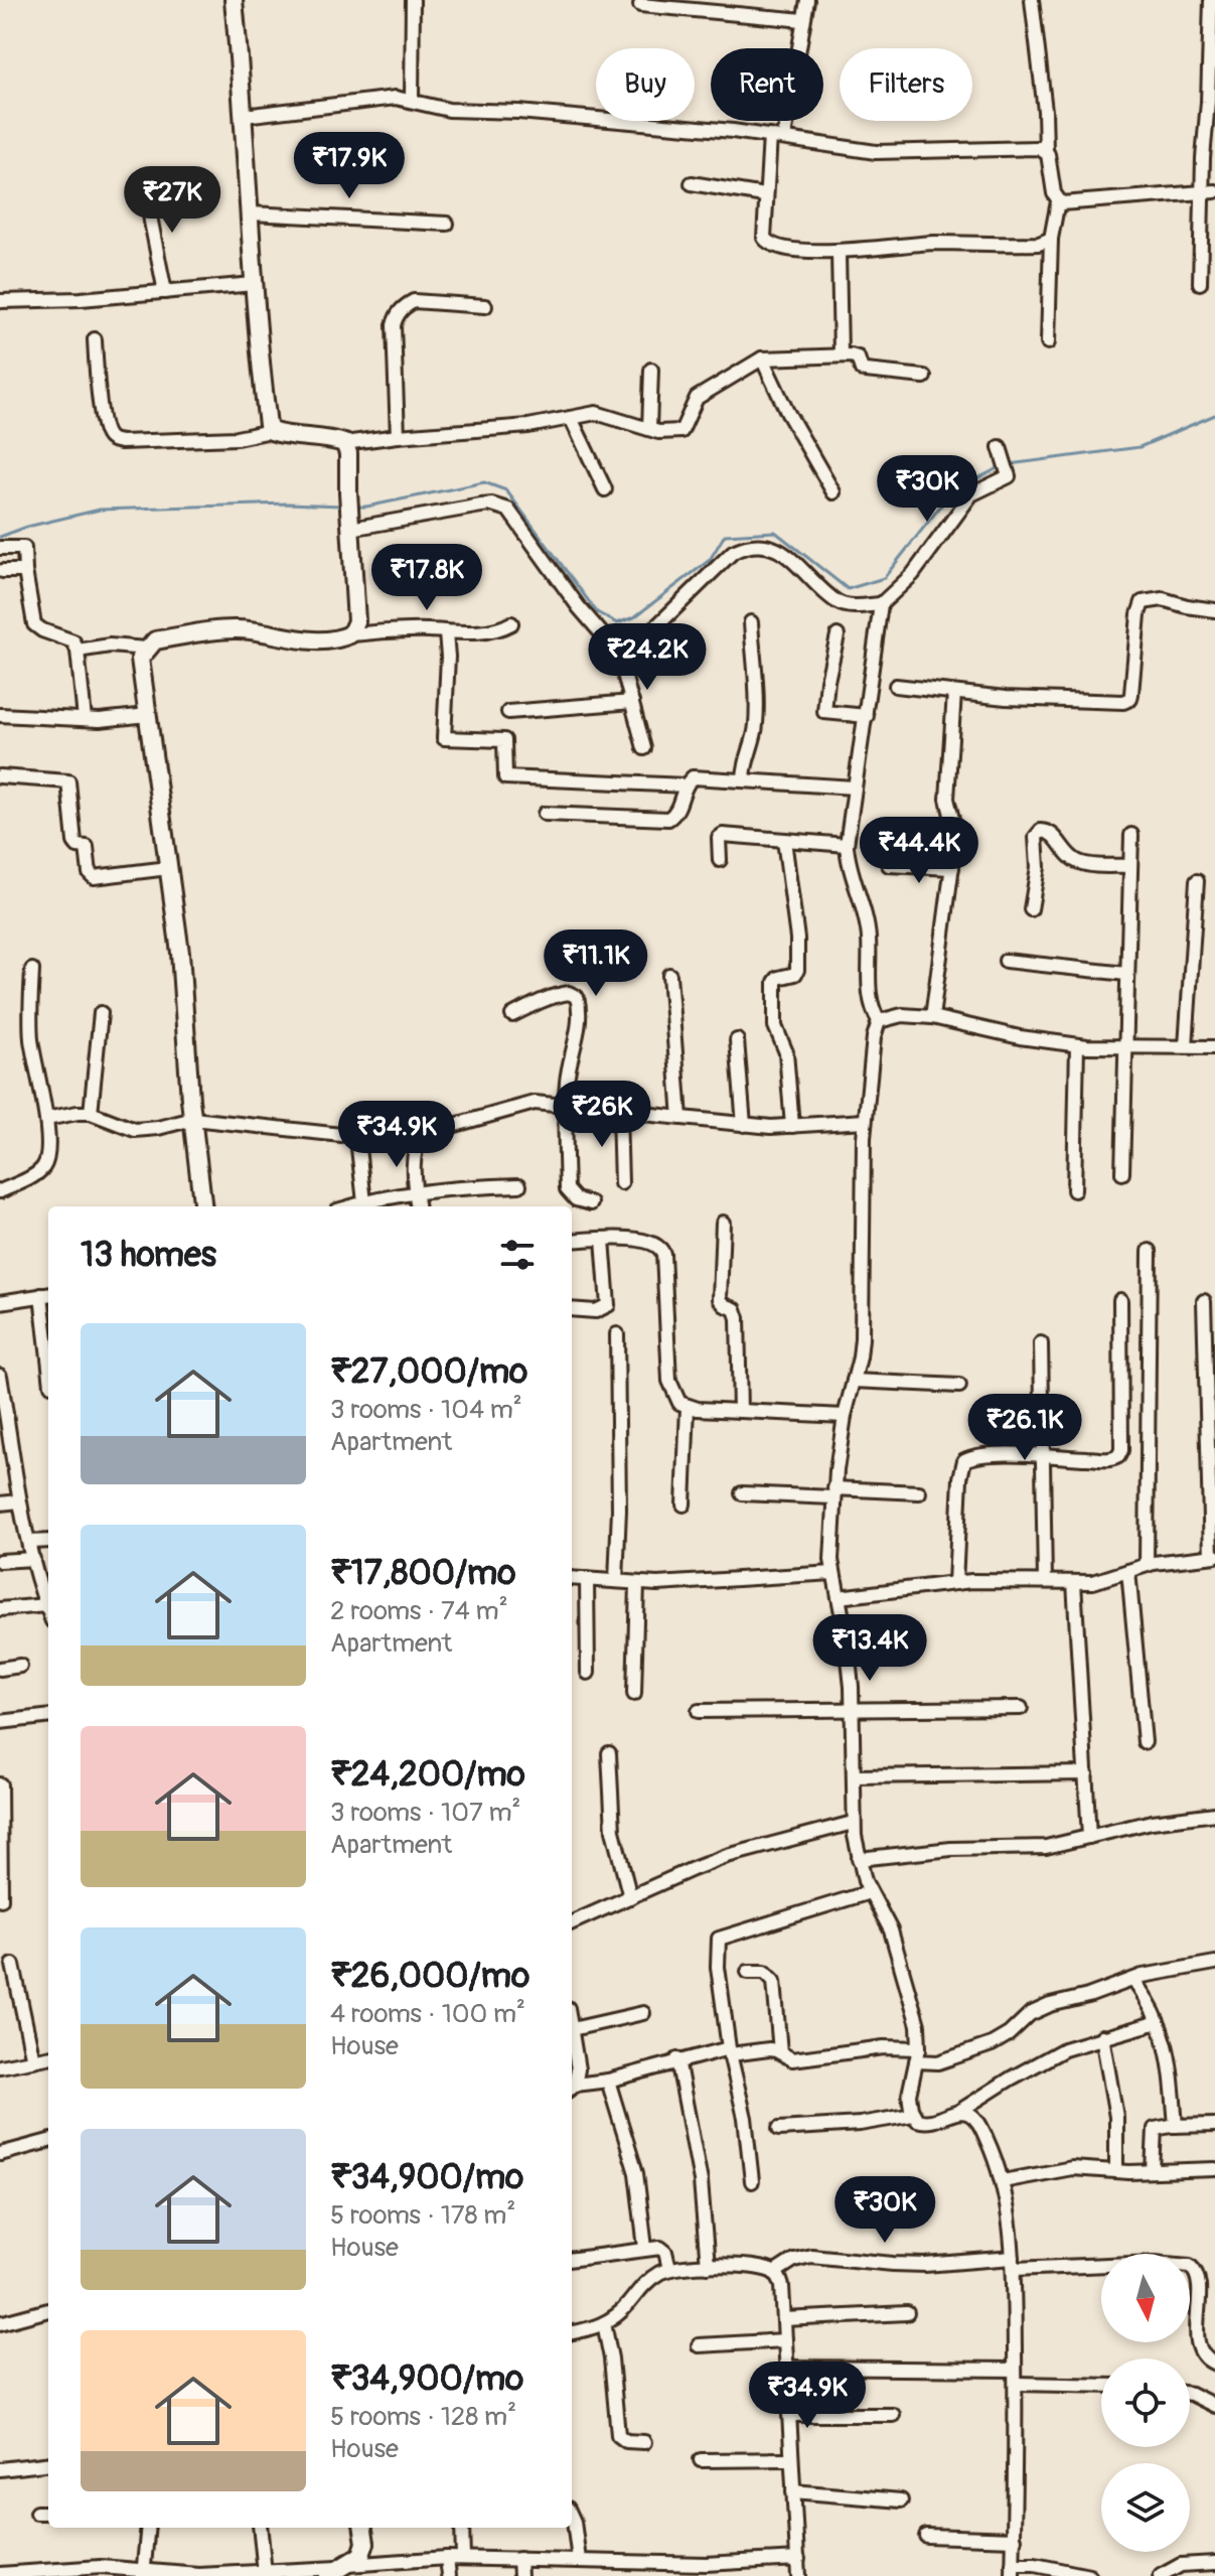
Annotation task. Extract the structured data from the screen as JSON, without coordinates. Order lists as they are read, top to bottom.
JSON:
{
  "north": "bottom",
  "page": {
    "chip": ["Buy", "Rent", "Filters"],
    "price": [
      "₹17.9K",
      "₹27K",
      "₹30K",
      "₹17.8K",
      "₹24.2K",
      "₹44.4K",
      "₹11.1K",
      "₹26K",
      "₹34.9K",
      "₹26.1K",
      "₹13.4K",
      "₹30K",
      "₹34.9K"
    ],
    "heading": "13 homes",
    "list": [
      {
        "name": "₹27,000/mo",
        "note": "3 rooms · 104 m² · Apartment"
      },
      {
        "name": "₹17,800/mo",
        "note": "2 rooms · 74 m² · Apartment"
      },
      {
        "name": "₹24,200/mo",
        "note": "3 rooms · 107 m² · Apartment"
      },
      {
        "name": "₹26,000/mo",
        "note": "4 rooms · 100 m² · House"
      },
      {
        "name": "₹34,900/mo",
        "note": "5 rooms · 178 m² · House"
      },
      {
        "name": "₹34,900/mo",
        "note": "5 rooms · 128 m² · House"
      }
    ]
  }
}
